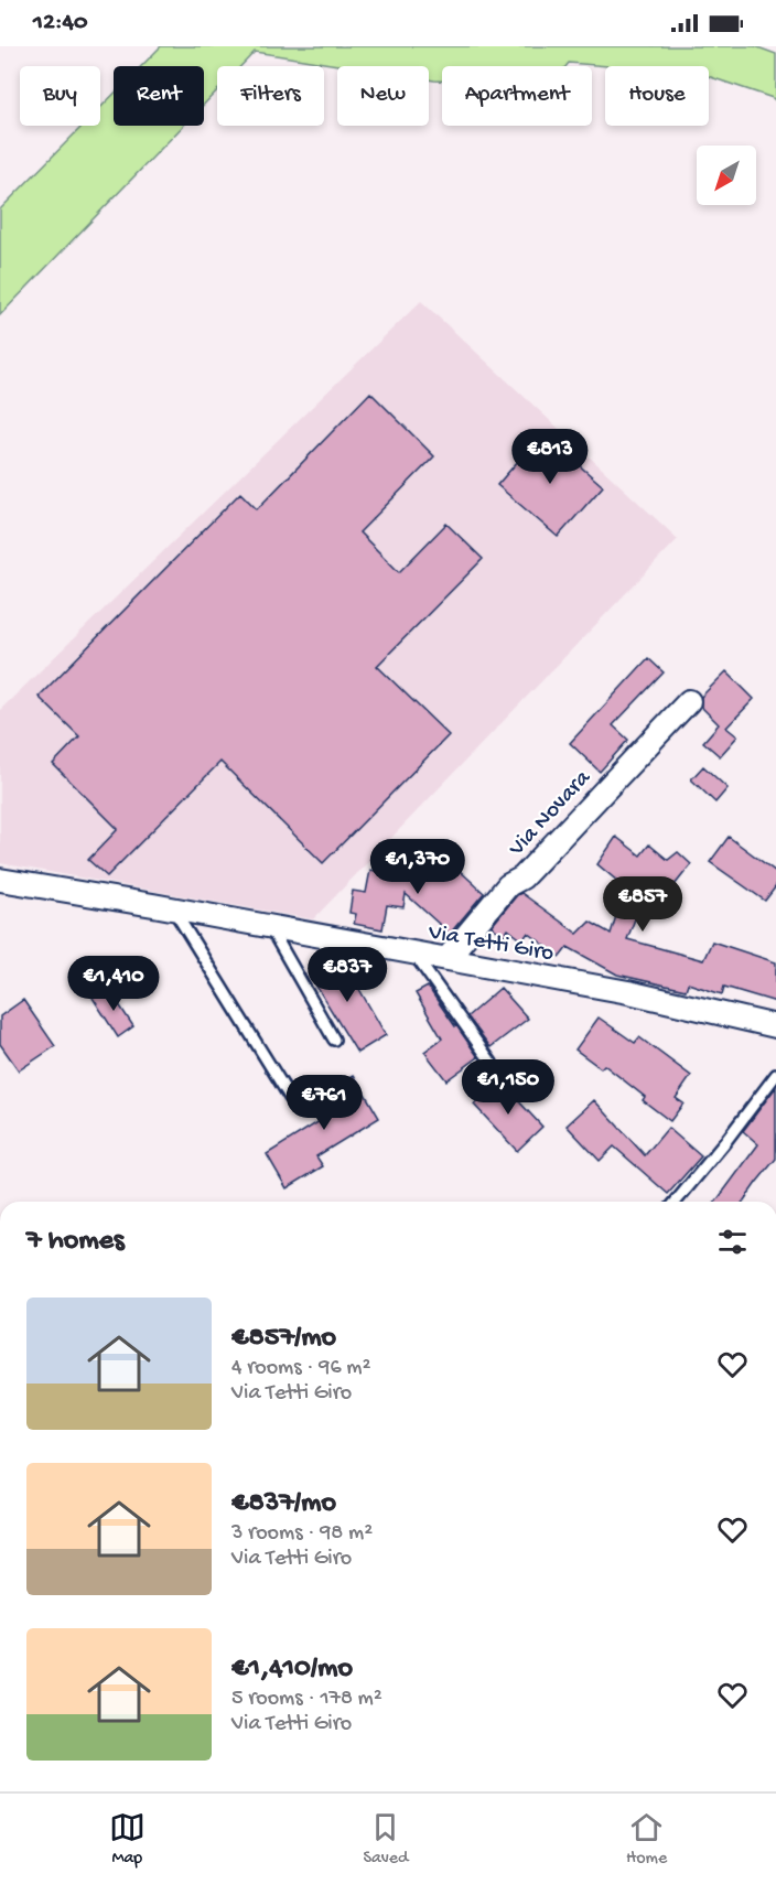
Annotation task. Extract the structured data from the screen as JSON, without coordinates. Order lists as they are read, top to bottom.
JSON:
{
  "streets": {
    "street": ["Via Novara", "Via Tetti Giro"]
  },
  "crossings": [
    ["Via Novara", "Via Tetti Giro"]
  ],
  "north": "bottom left",
  "page": {
    "status": "12:40",
    "chip": [
      "Buy",
      "Rent",
      "Filters",
      "New",
      "Apartment",
      "House"
    ],
    "price": [
      "€813",
      "€1,370",
      "€857",
      "€837",
      "€1,410",
      "€1,150",
      "€761"
    ],
    "heading": "7 homes",
    "list": [
      {
        "name": "€857/mo",
        "note": "4 rooms · 96 m² · Via Tetti Giro"
      },
      {
        "name": "€837/mo",
        "note": "3 rooms · 98 m² · Via Tetti Giro"
      },
      {
        "name": "€1,410/mo",
        "note": "5 rooms · 178 m² · Via Tetti Giro"
      }
    ],
    "tabs": ["Map", "Saved", "Home"]
  }
}
